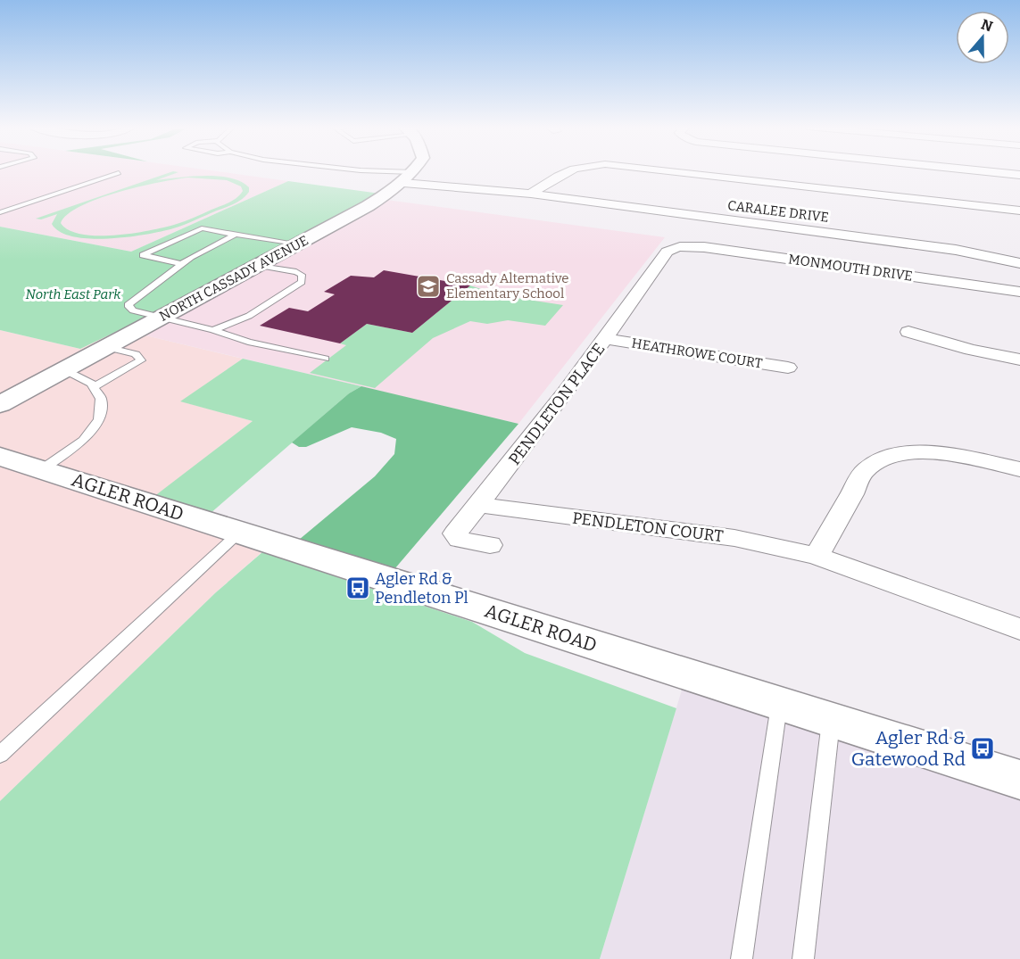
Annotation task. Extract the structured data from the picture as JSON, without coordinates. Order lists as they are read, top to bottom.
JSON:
{
  "streets": {
    "main road": ["NORTH CASSADY AVENUE", "AGLER ROAD"],
    "street": [
      "CARALEE DRIVE",
      "MONMOUTH DRIVE",
      "HEATHROWE COURT",
      "PENDLETON PLACE",
      "PENDLETON COURT"
    ]
  },
  "crossings": [
    ["CARALEE DRIVE", "NORTH CASSADY AVENUE"],
    ["MONMOUTH DRIVE", "PENDLETON PLACE"],
    ["HEATHROWE COURT", "PENDLETON PLACE"],
    ["PENDLETON PLACE", "PENDLETON COURT"]
  ],
  "parks": ["North East Park"],
  "places": {
    "school or university": ["Cassady Alternative Elementary School"],
    "bus stop": ["Agler Rd & Pendleton Pl", "Agler Rd & Gatewood Rd"]
  },
  "north": "top"
}
